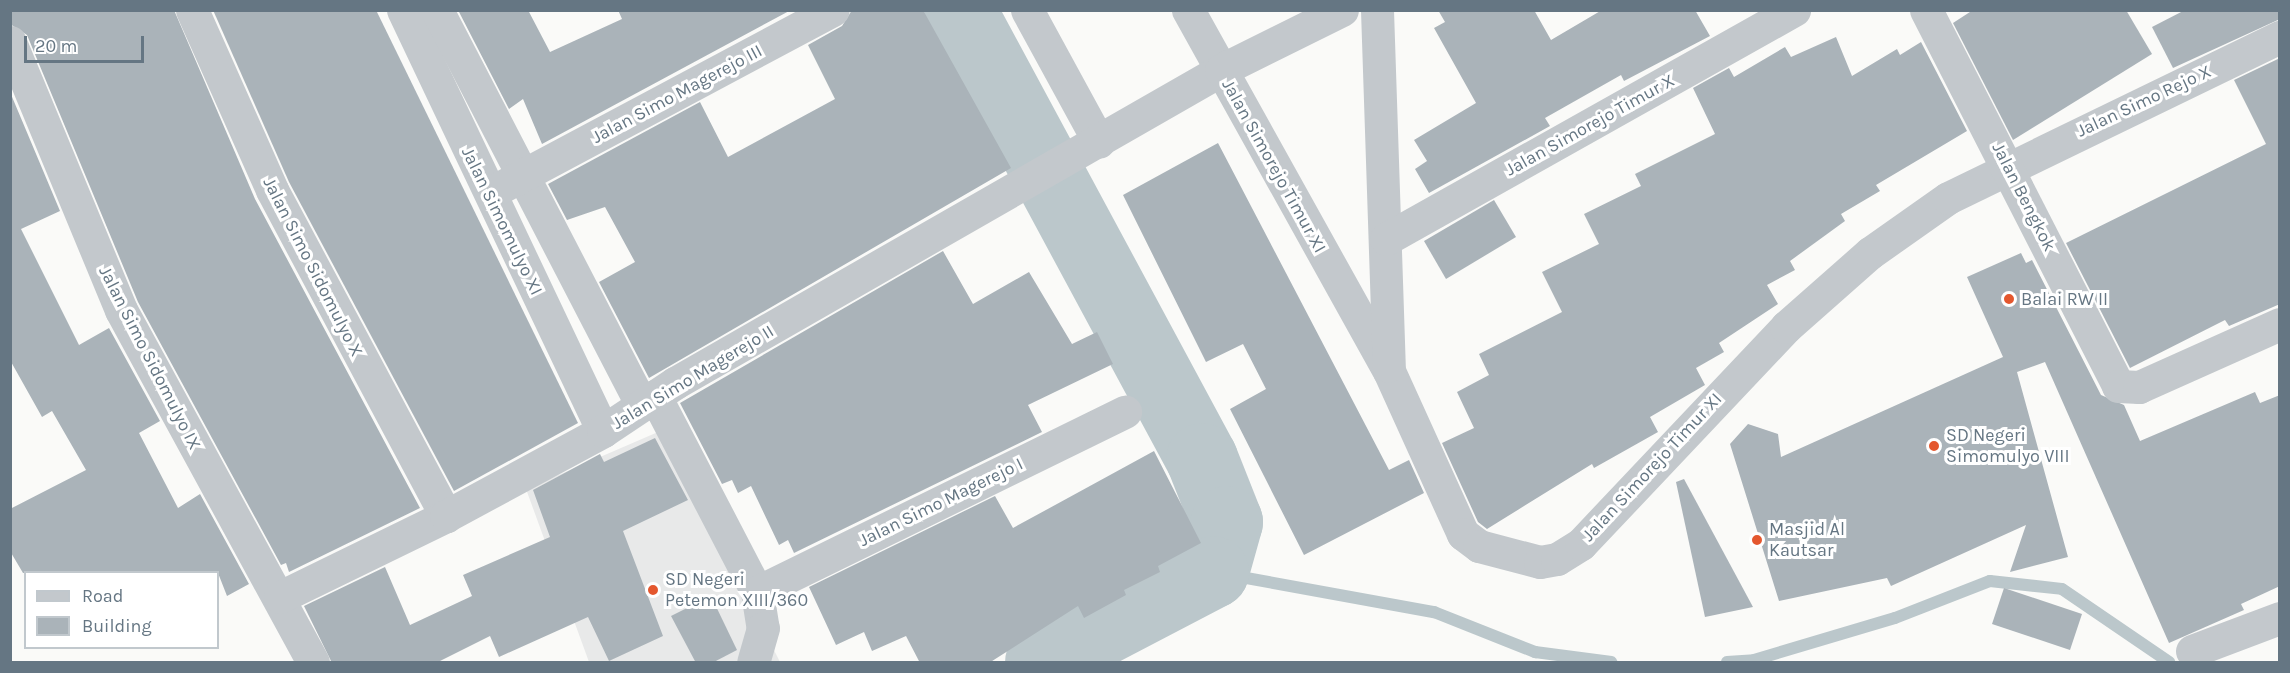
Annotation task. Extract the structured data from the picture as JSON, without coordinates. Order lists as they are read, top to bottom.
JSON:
{
  "streets": {
    "street": [
      "Jalan Simo Magerejo III",
      "Jalan Simo Rejo X",
      "Jalan Simorejo Timur X",
      "Jalan Simorejo Timur XI",
      "Jalan Bengkok",
      "Jalan Simomulyo XI",
      "Jalan Simo Sidomulyo X",
      "Jalan Simo Sidomulyo IX",
      "Jalan Simo Magerejo II",
      "Jalan Simo Magerejo I"
    ]
  },
  "crossings": [
    ["Jalan Simo Magerejo III", "Jalan Simomulyo XI"],
    ["Jalan Simo Rejo X", "Jalan Simorejo Timur XI"],
    ["Jalan Simo Rejo X", "Jalan Bengkok"],
    ["Jalan Simorejo Timur XI", "Jalan Bengkok"],
    ["Jalan Simorejo Timur XI", "Jalan Simo Magerejo II"],
    ["Jalan Simomulyo XI", "Jalan Simo Magerejo II"],
    ["Jalan Simomulyo XI", "Jalan Simo Magerejo I"],
    ["Jalan Simo Sidomulyo X", "Jalan Simo Magerejo II"],
    ["Jalan Simo Sidomulyo IX", "Jalan Simo Magerejo II"]
  ],
  "places": [
    "Balai RW II",
    "SD Negeri Simomulyo VIII",
    "Masjid Al Kautsar",
    "SD Negeri Petemon XIII/360"
  ],
  "legend": ["Road", "Building"],
  "scale_bar": "20 m"
}
